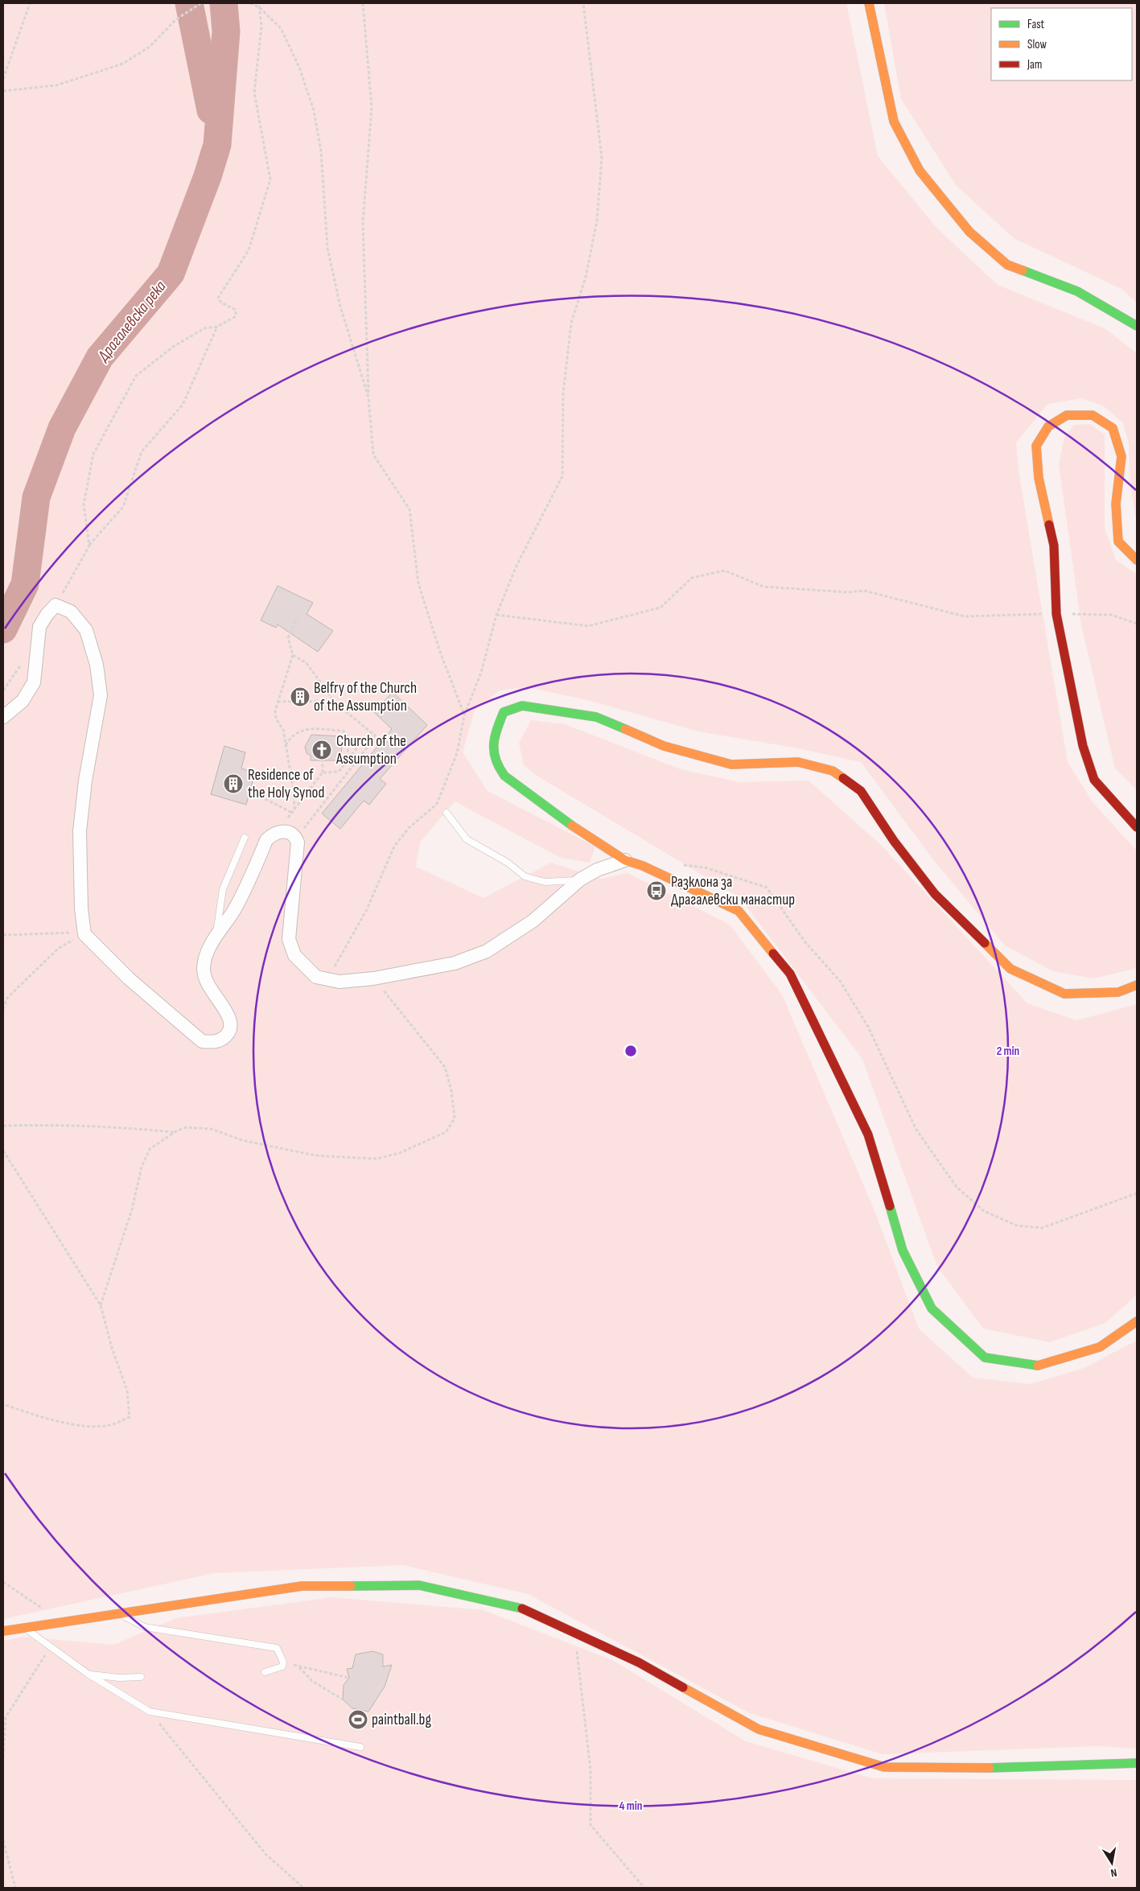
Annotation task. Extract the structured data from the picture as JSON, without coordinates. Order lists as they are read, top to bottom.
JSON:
{
  "water": ["Драгалевска река"],
  "places": {
    "building": ["Belfry of the Church of the Assumption", "Residence of the Holy Synod"],
    "church": ["Church of the Assumption"],
    "bus stop": ["Разклона за Драгалевски манастир"],
    "sports": ["paintball.bg"]
  },
  "legend": ["Fast", "Slow", "Jam"],
  "north": "bottom",
  "rings": ["2 min", "4 min"]
}
